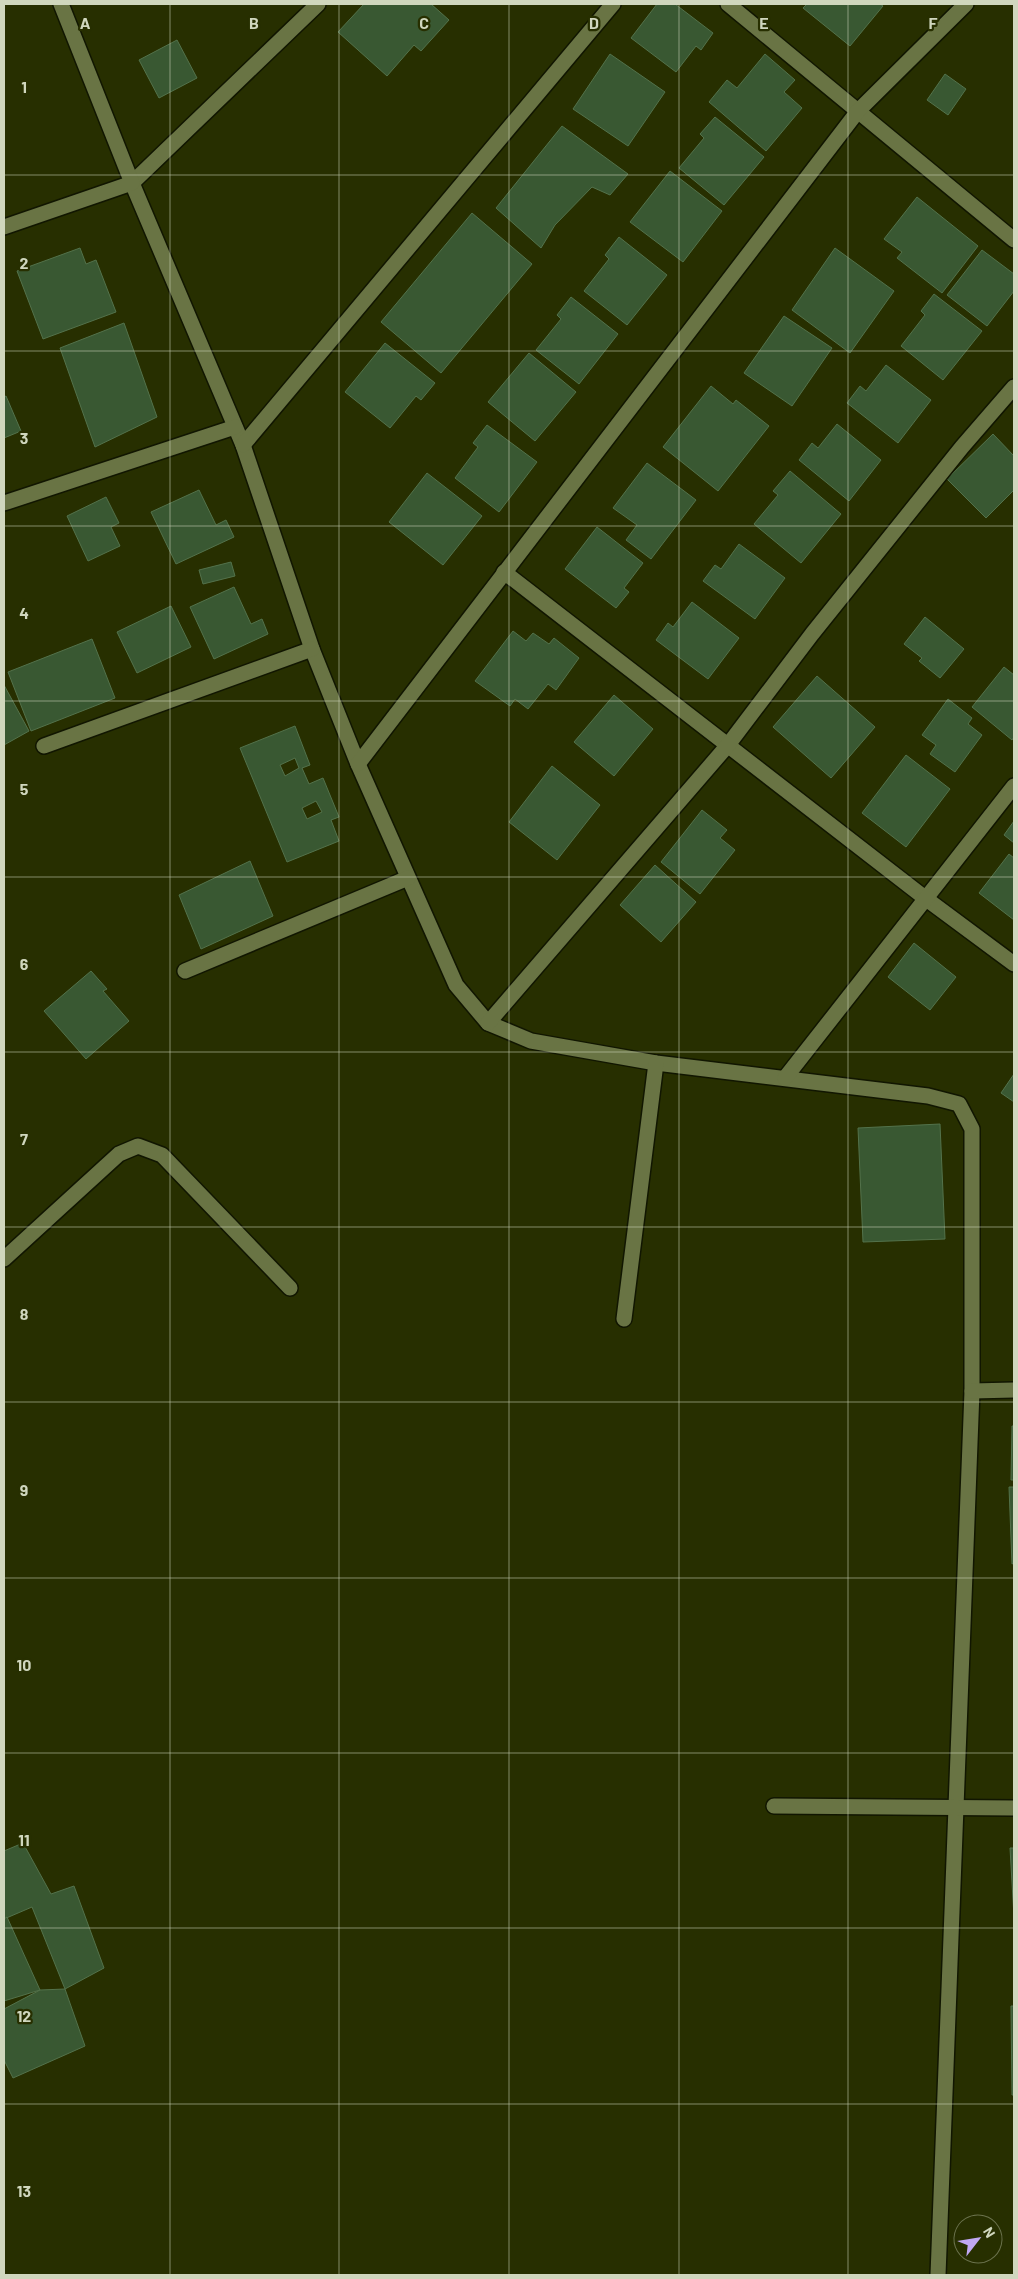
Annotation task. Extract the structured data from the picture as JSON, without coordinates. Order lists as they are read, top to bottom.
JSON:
{
  "north": "top right",
  "grid": {
    "columns": [
      "A",
      "B",
      "C",
      "D",
      "E",
      "F"
    ],
    "rows": [
      "1",
      "2",
      "3",
      "4",
      "5",
      "6",
      "7",
      "8",
      "9",
      "10",
      "11",
      "12",
      "13"
    ]
  }
}
